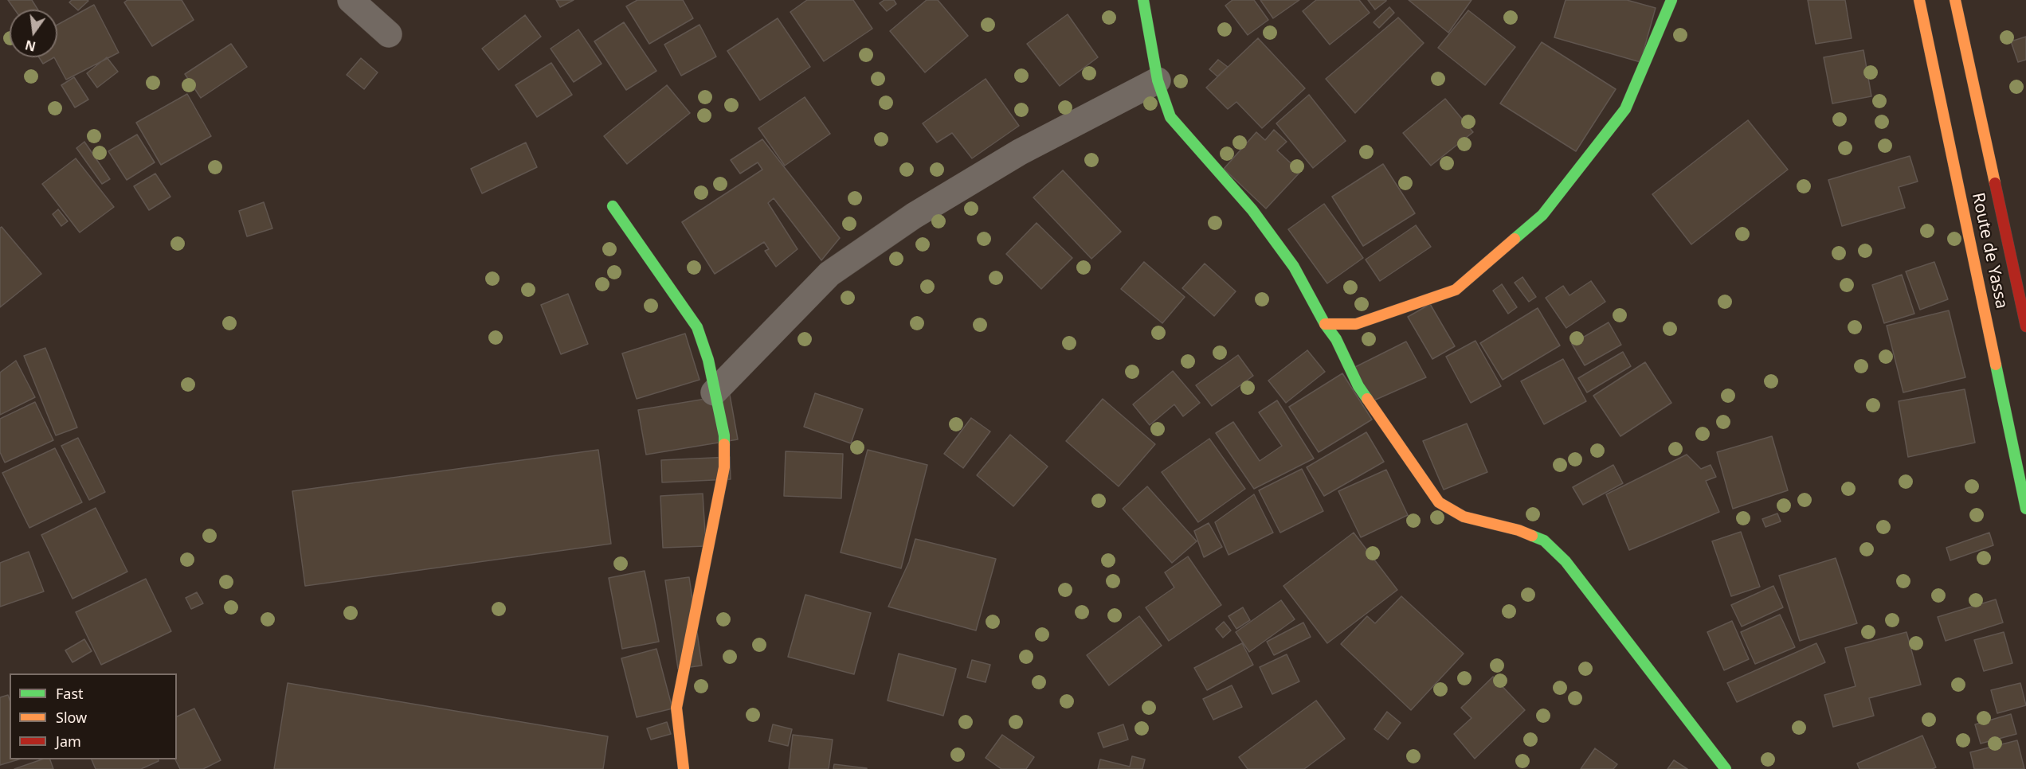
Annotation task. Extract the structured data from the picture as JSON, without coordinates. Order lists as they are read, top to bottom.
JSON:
{
  "streets": {
    "street": ["Route de Yassa"]
  },
  "legend": ["Fast", "Slow", "Jam"],
  "north": "bottom"
}
